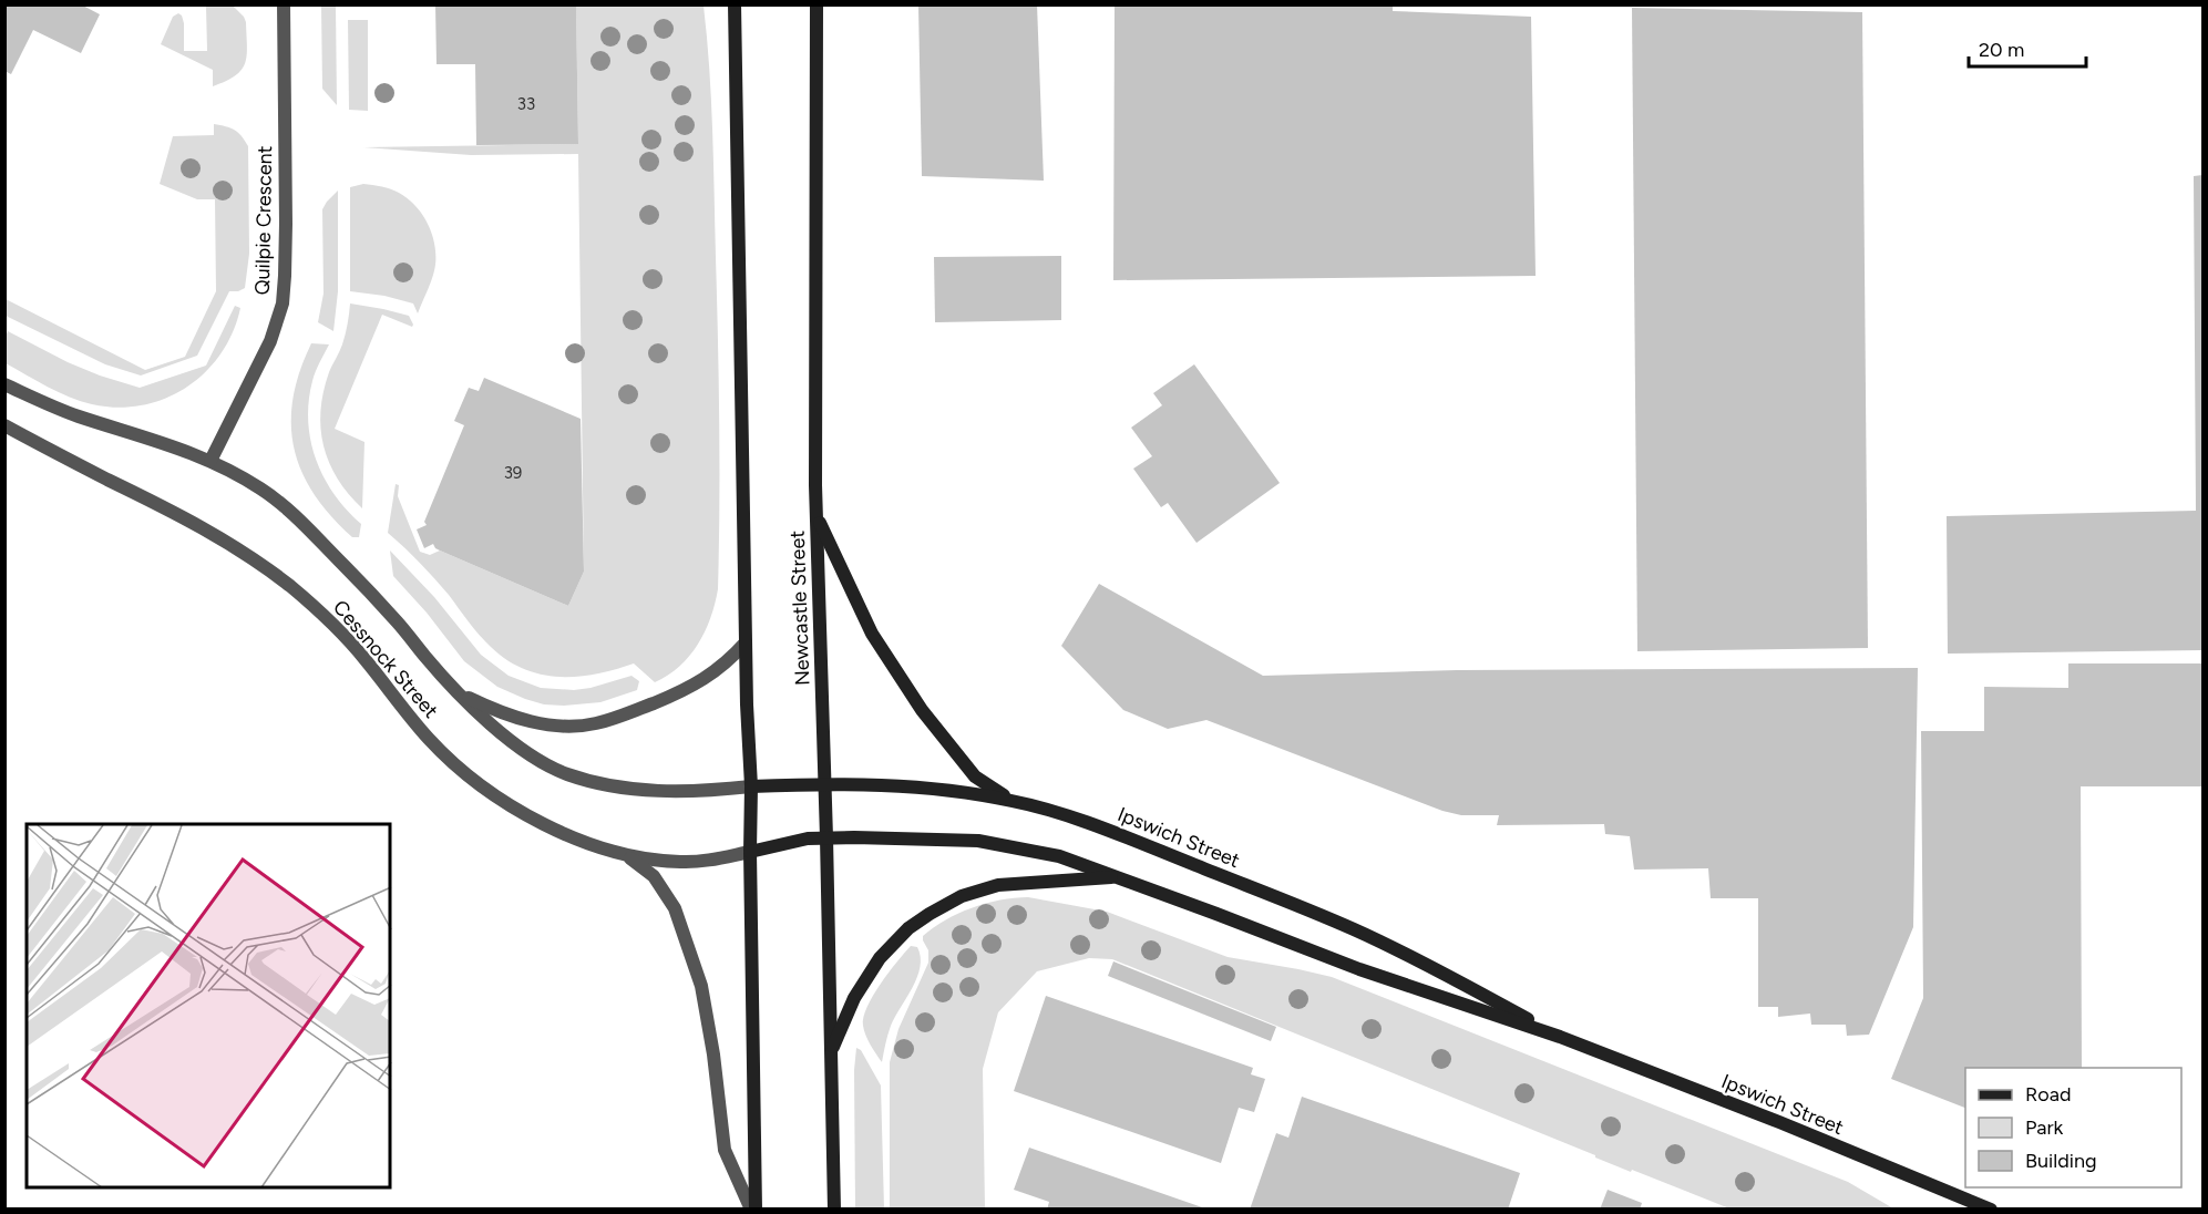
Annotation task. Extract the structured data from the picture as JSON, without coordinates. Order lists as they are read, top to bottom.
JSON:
{
  "streets": {
    "main road": ["Newcastle Street", "Ipswich Street"],
    "street": ["Quilpie Crescent", "Cessnock Street"]
  },
  "crossings": [
    ["Quilpie Crescent", "Cessnock Street"],
    ["Newcastle Street", "Ipswich Street"],
    ["Cessnock Street", "Ipswich Street"]
  ],
  "house_numbers": ["33", "39"],
  "legend": ["Road", "Park", "Building"],
  "scale_bar": "20 m"
}
